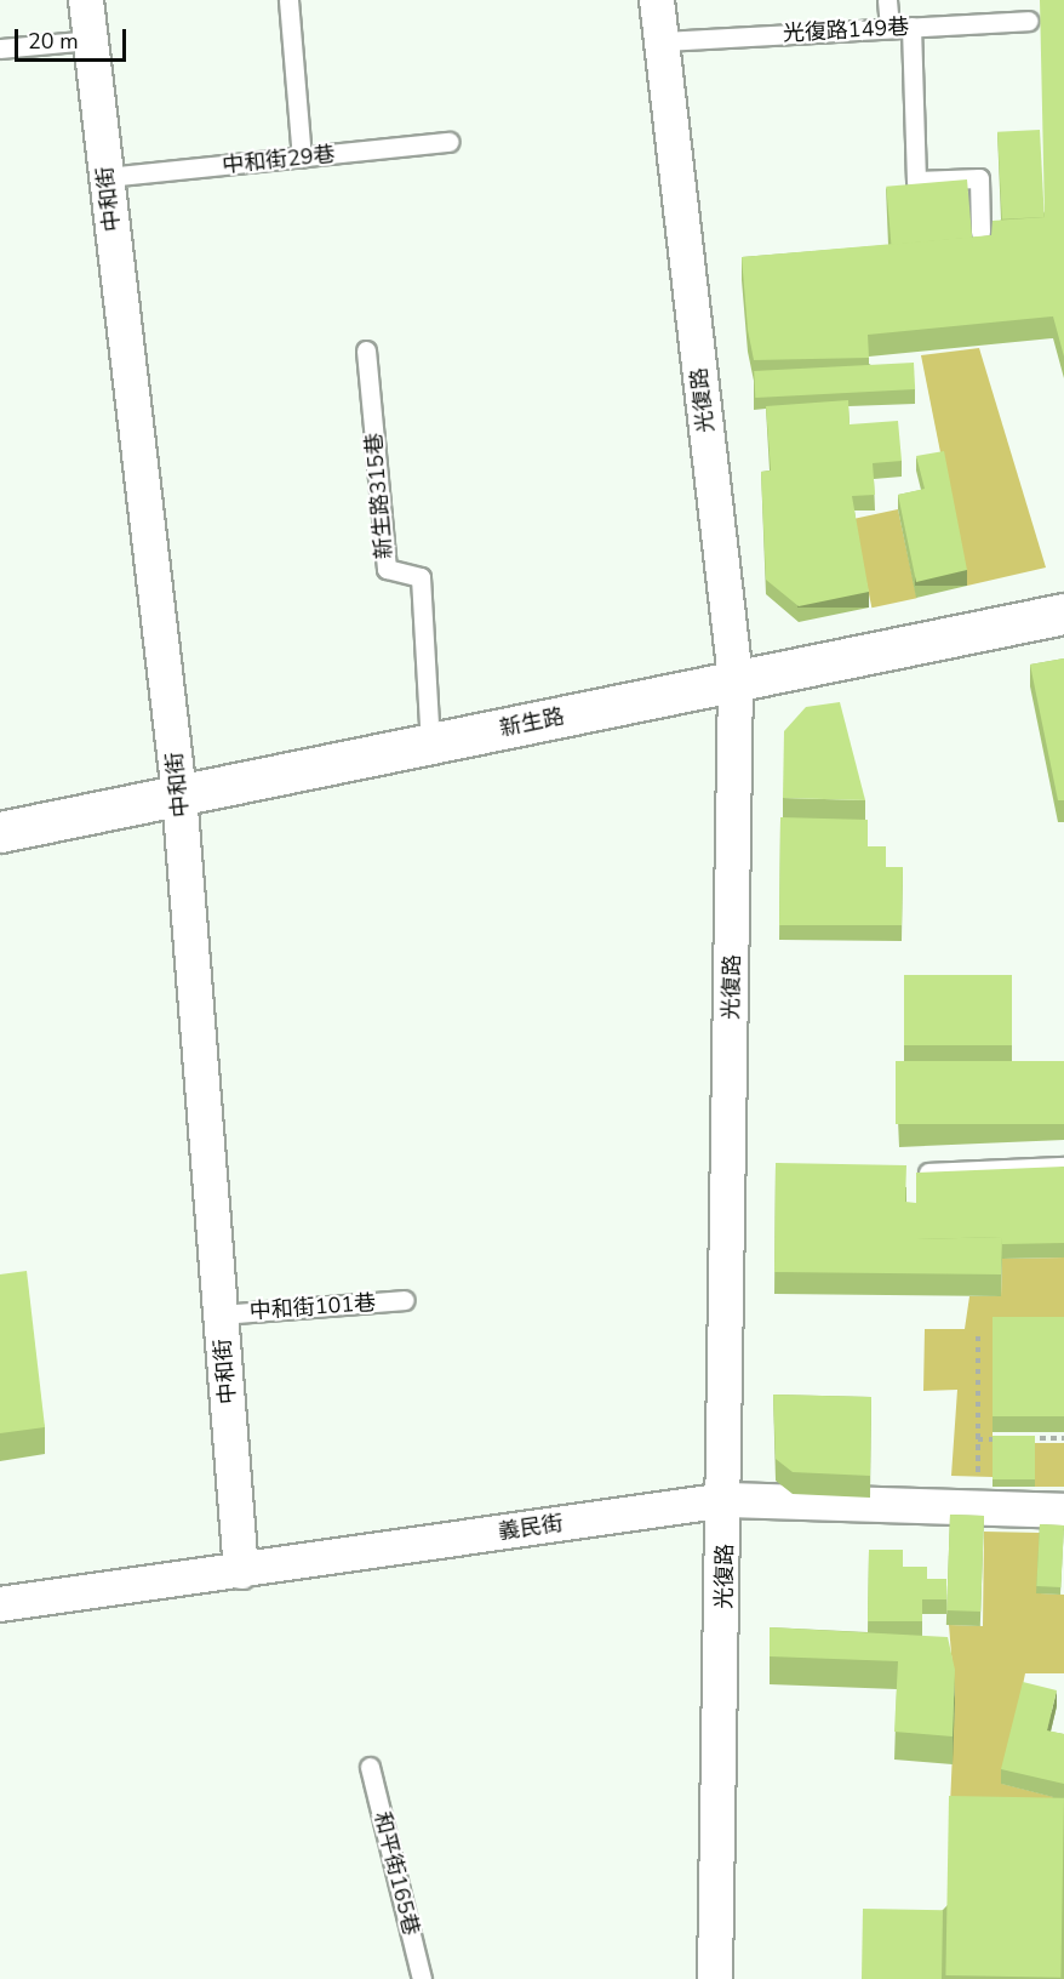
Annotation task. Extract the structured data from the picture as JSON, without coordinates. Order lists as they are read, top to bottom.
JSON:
{
  "streets": {
    "main road": ["新生路"],
    "street": ["中和街", "光復路", "義民街"],
    "lane": [
      "光復路149巷",
      "中和街29巷",
      "新生路315巷",
      "中和街101巷",
      "和平街165巷"
    ]
  },
  "crossings": [
    ["光復路149巷", "光復路"],
    ["中和街29巷", "中和街"],
    ["中和街", "新生路"],
    ["中和街", "中和街101巷"],
    ["中和街", "義民街"],
    ["光復路", "新生路"],
    ["光復路", "義民街"],
    ["新生路315巷", "新生路"]
  ],
  "scale_bar": "20 m"
}
